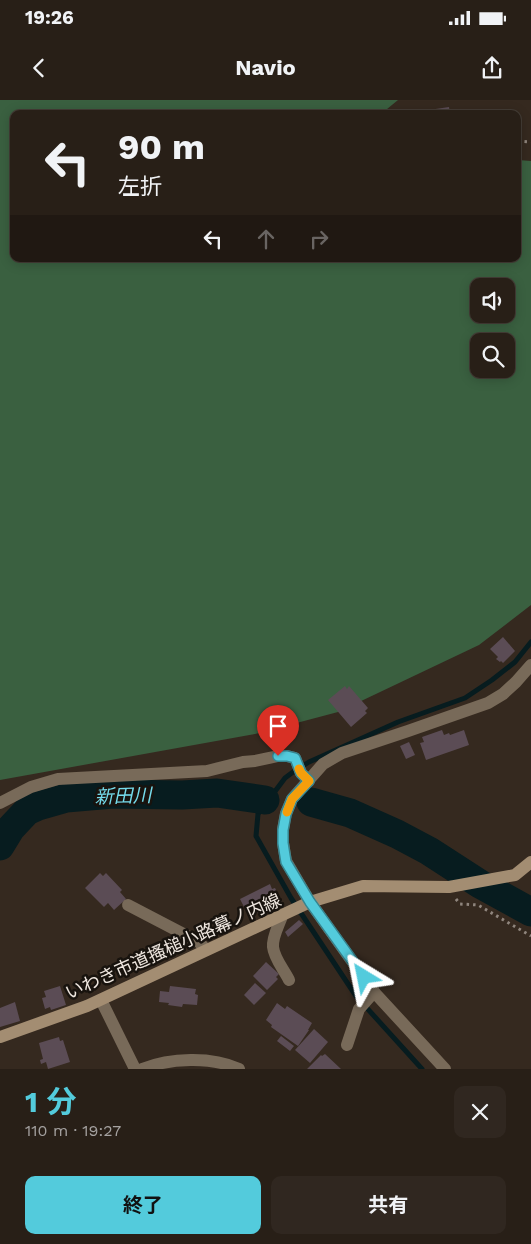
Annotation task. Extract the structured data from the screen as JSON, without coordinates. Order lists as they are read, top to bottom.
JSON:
{
  "streets": {
    "street": ["いわき市道搔槌小路幕ノ内線"]
  },
  "water": ["新田川"],
  "page": {
    "status": "19:26",
    "header": "Navio",
    "turn": ["90 m", "左折"],
    "heading": ["1 分", "110 m · 19:27"],
    "buttons": ["終了", "共有"]
  }
}
